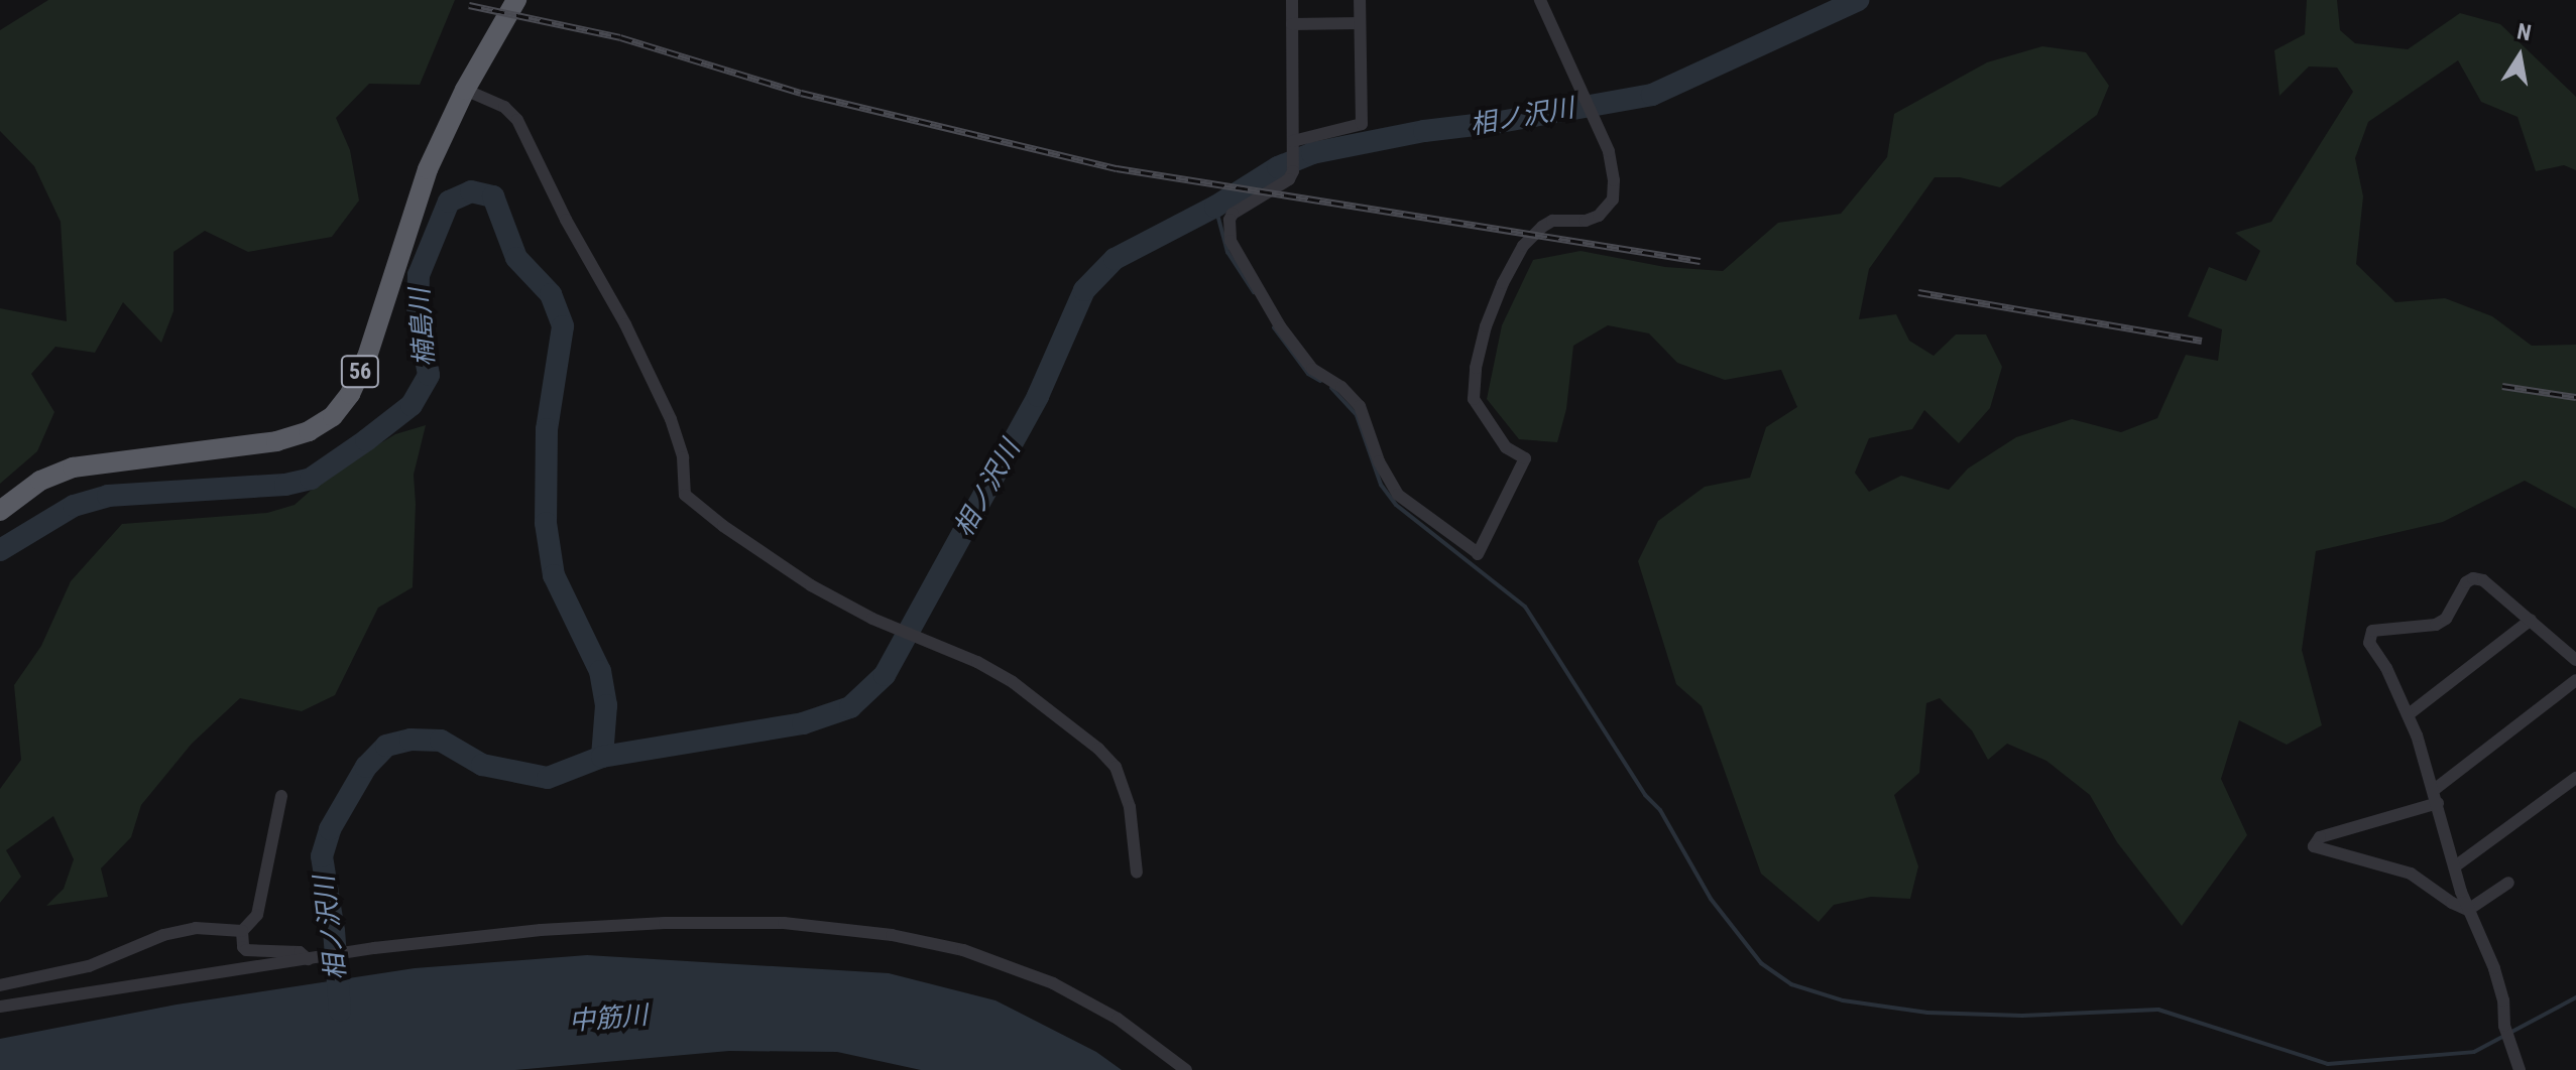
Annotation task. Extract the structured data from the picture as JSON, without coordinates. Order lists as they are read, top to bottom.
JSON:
{
  "streets": {
    "highway": ["56"]
  },
  "water": ["相ノ沢川", "楠島川", "中筋川"],
  "north": "top"
}
